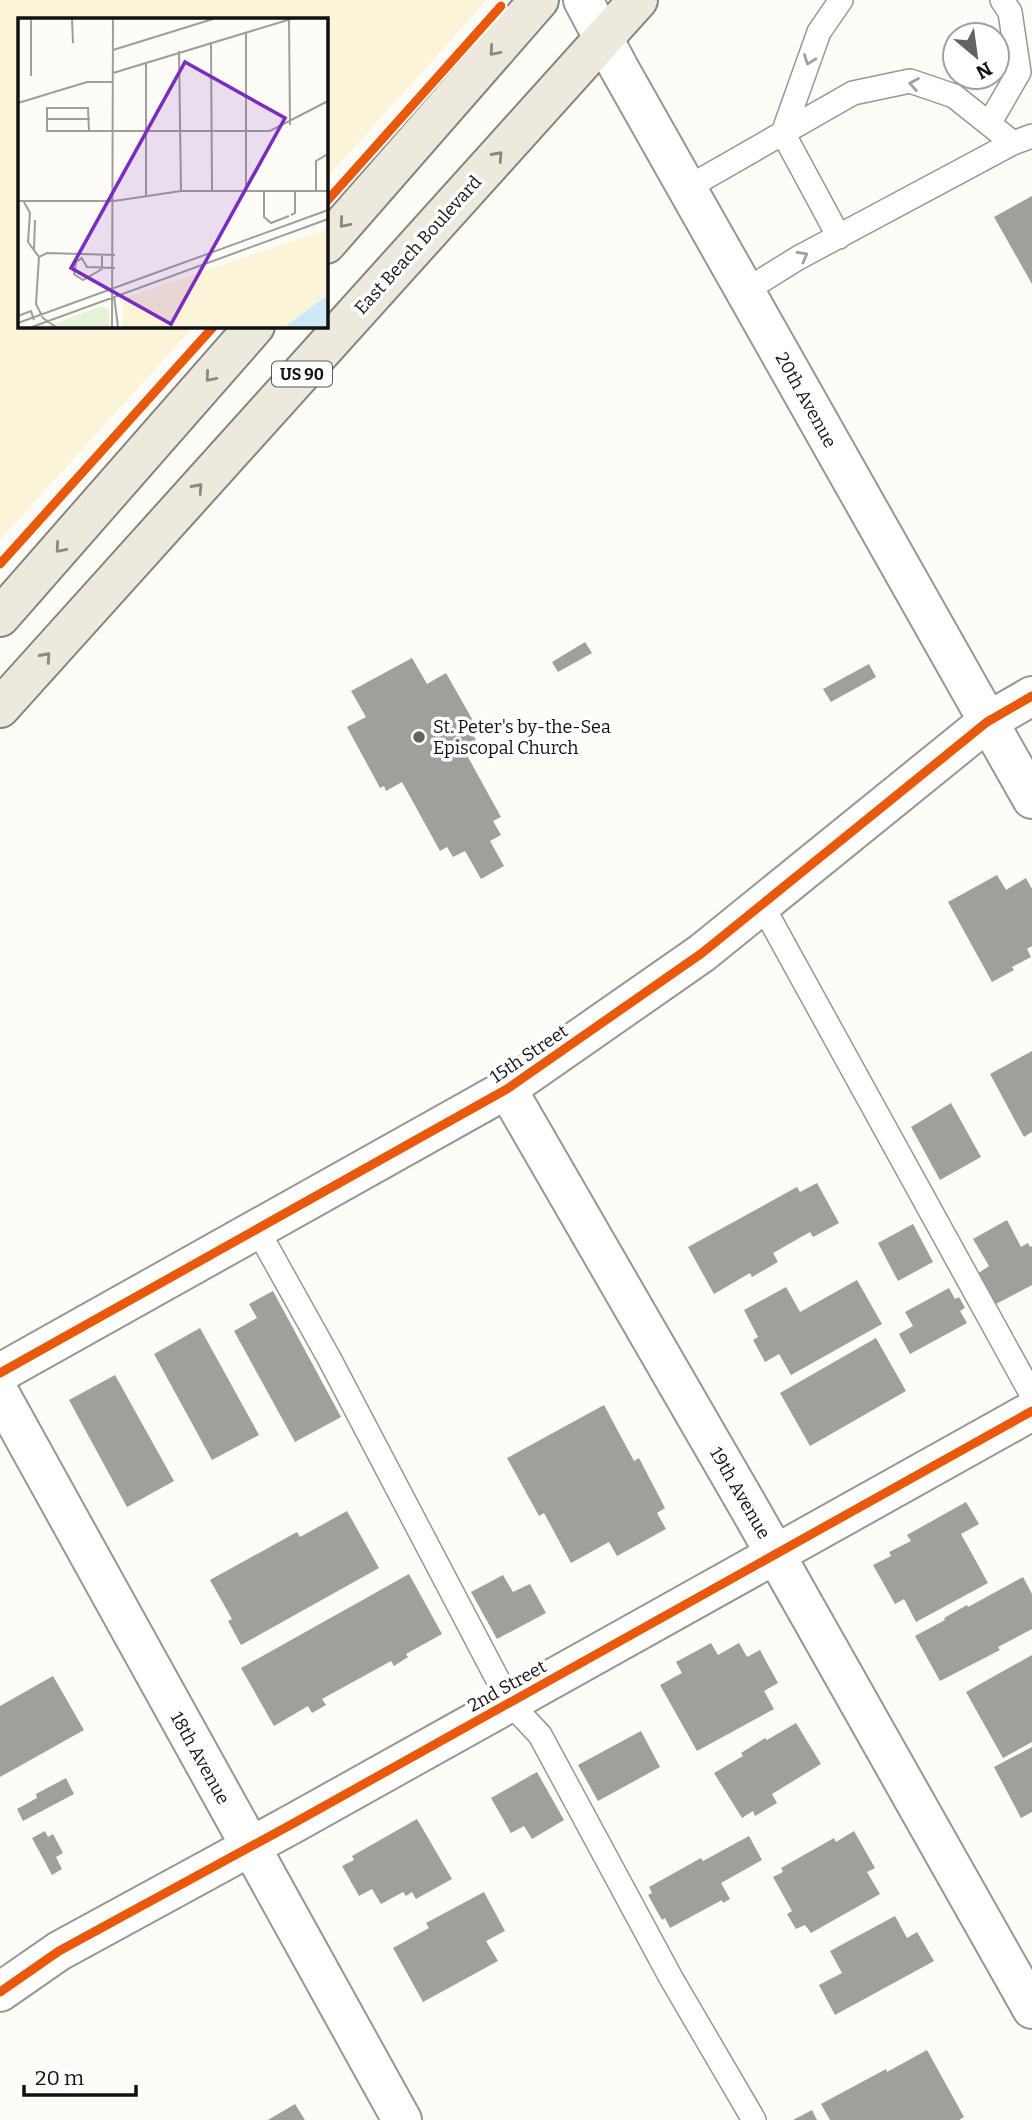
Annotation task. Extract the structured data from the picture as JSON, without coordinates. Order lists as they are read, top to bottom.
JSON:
{
  "streets": {
    "main road": ["East Beach Boulevard", "US 90"],
    "street": [
      "20th Avenue",
      "15th Street",
      "19th Avenue",
      "2nd Street",
      "18th Avenue"
    ]
  },
  "crossings": [
    ["East Beach Boulevard", "20th Avenue"],
    ["20th Avenue", "15th Street"],
    ["15th Street", "19th Avenue"],
    ["19th Avenue", "2nd Street"],
    ["2nd Street", "18th Avenue"]
  ],
  "places": ["St. Peter's by-the-Sea Episcopal Church"],
  "scale_bar": "20 m",
  "north": "bottom right"
}
